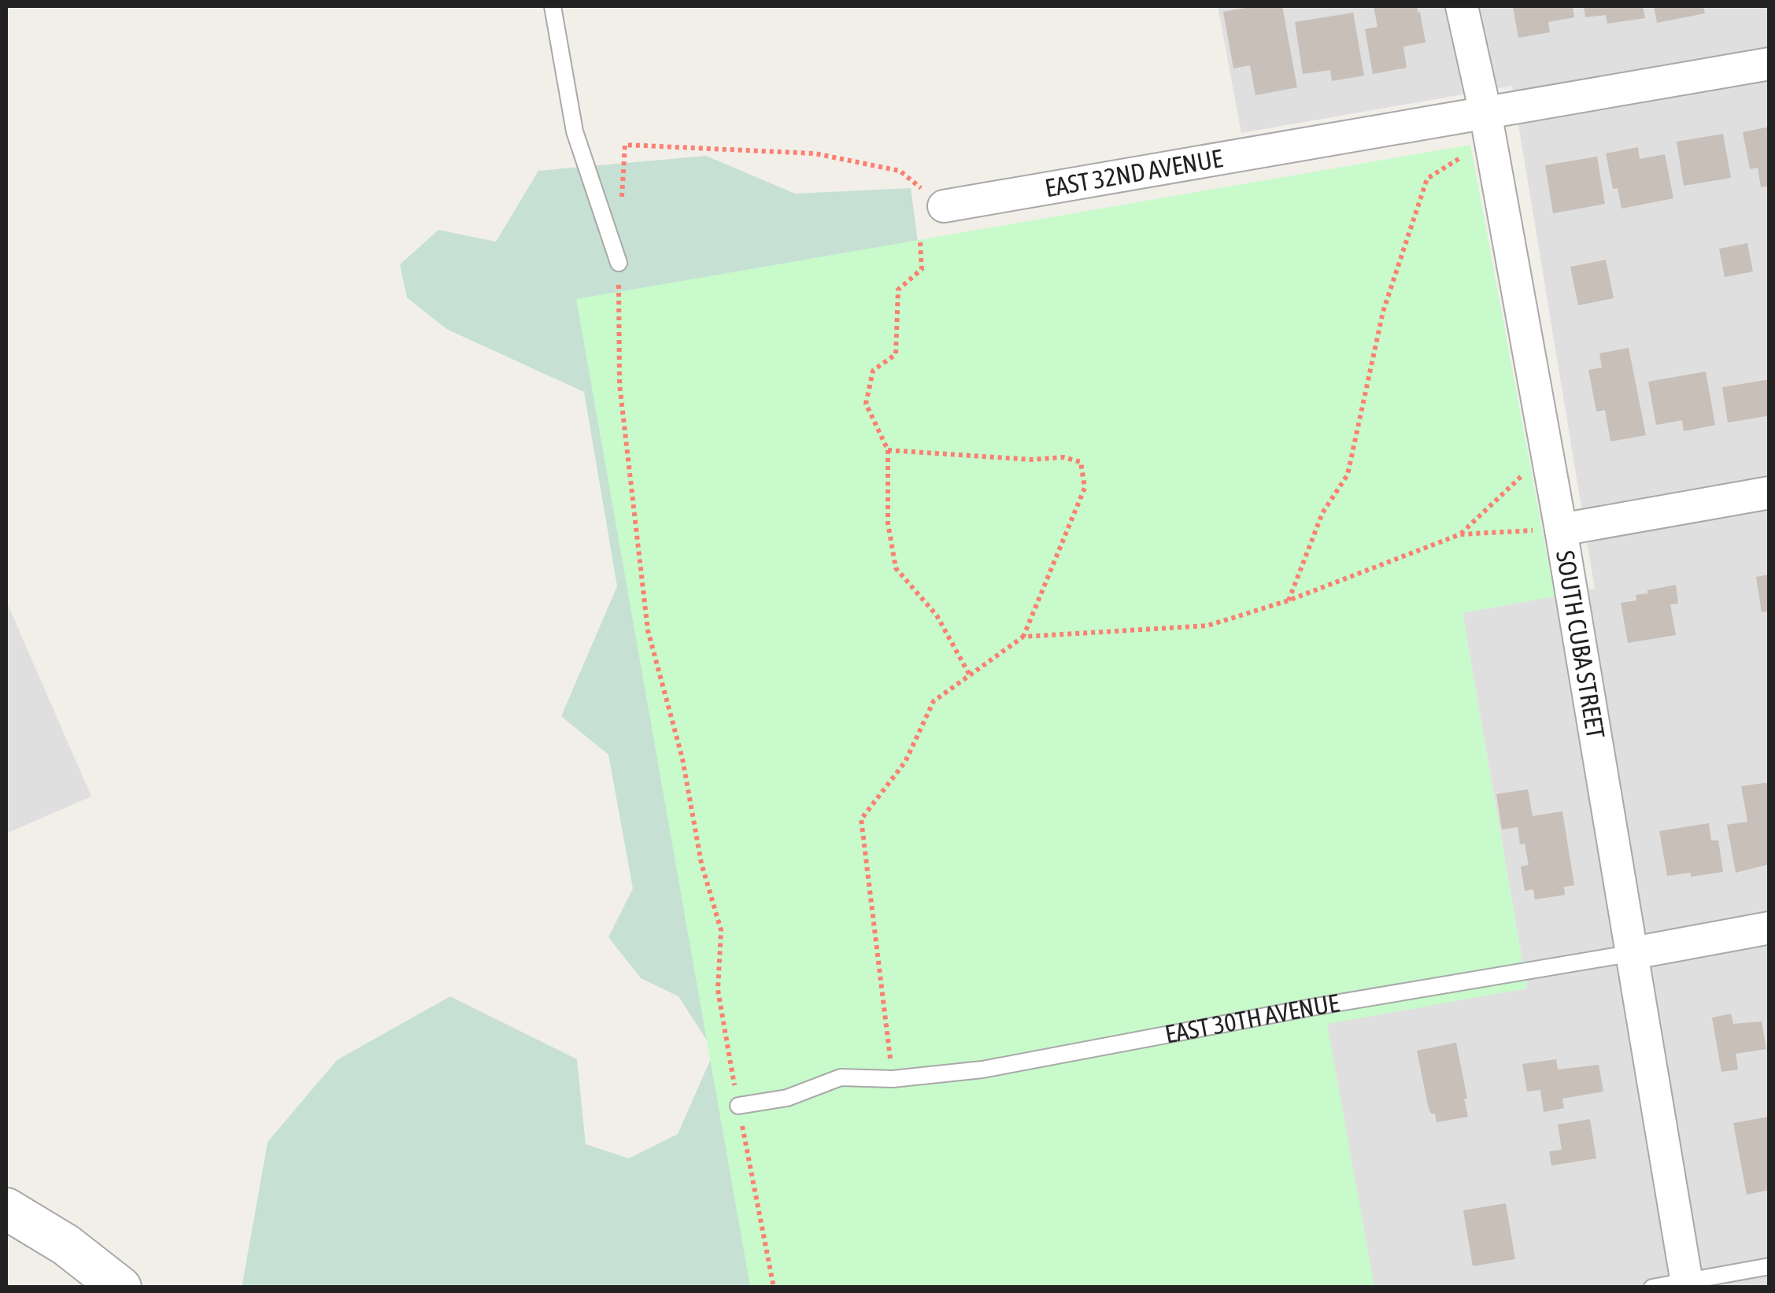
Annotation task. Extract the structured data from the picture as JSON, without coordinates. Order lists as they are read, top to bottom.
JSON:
{
  "streets": {
    "street": ["EAST 32ND AVENUE", "SOUTH CUBA STREET", "EAST 30TH AVENUE"]
  },
  "crossings": [
    ["EAST 32ND AVENUE", "SOUTH CUBA STREET"],
    ["SOUTH CUBA STREET", "EAST 30TH AVENUE"]
  ]
}
